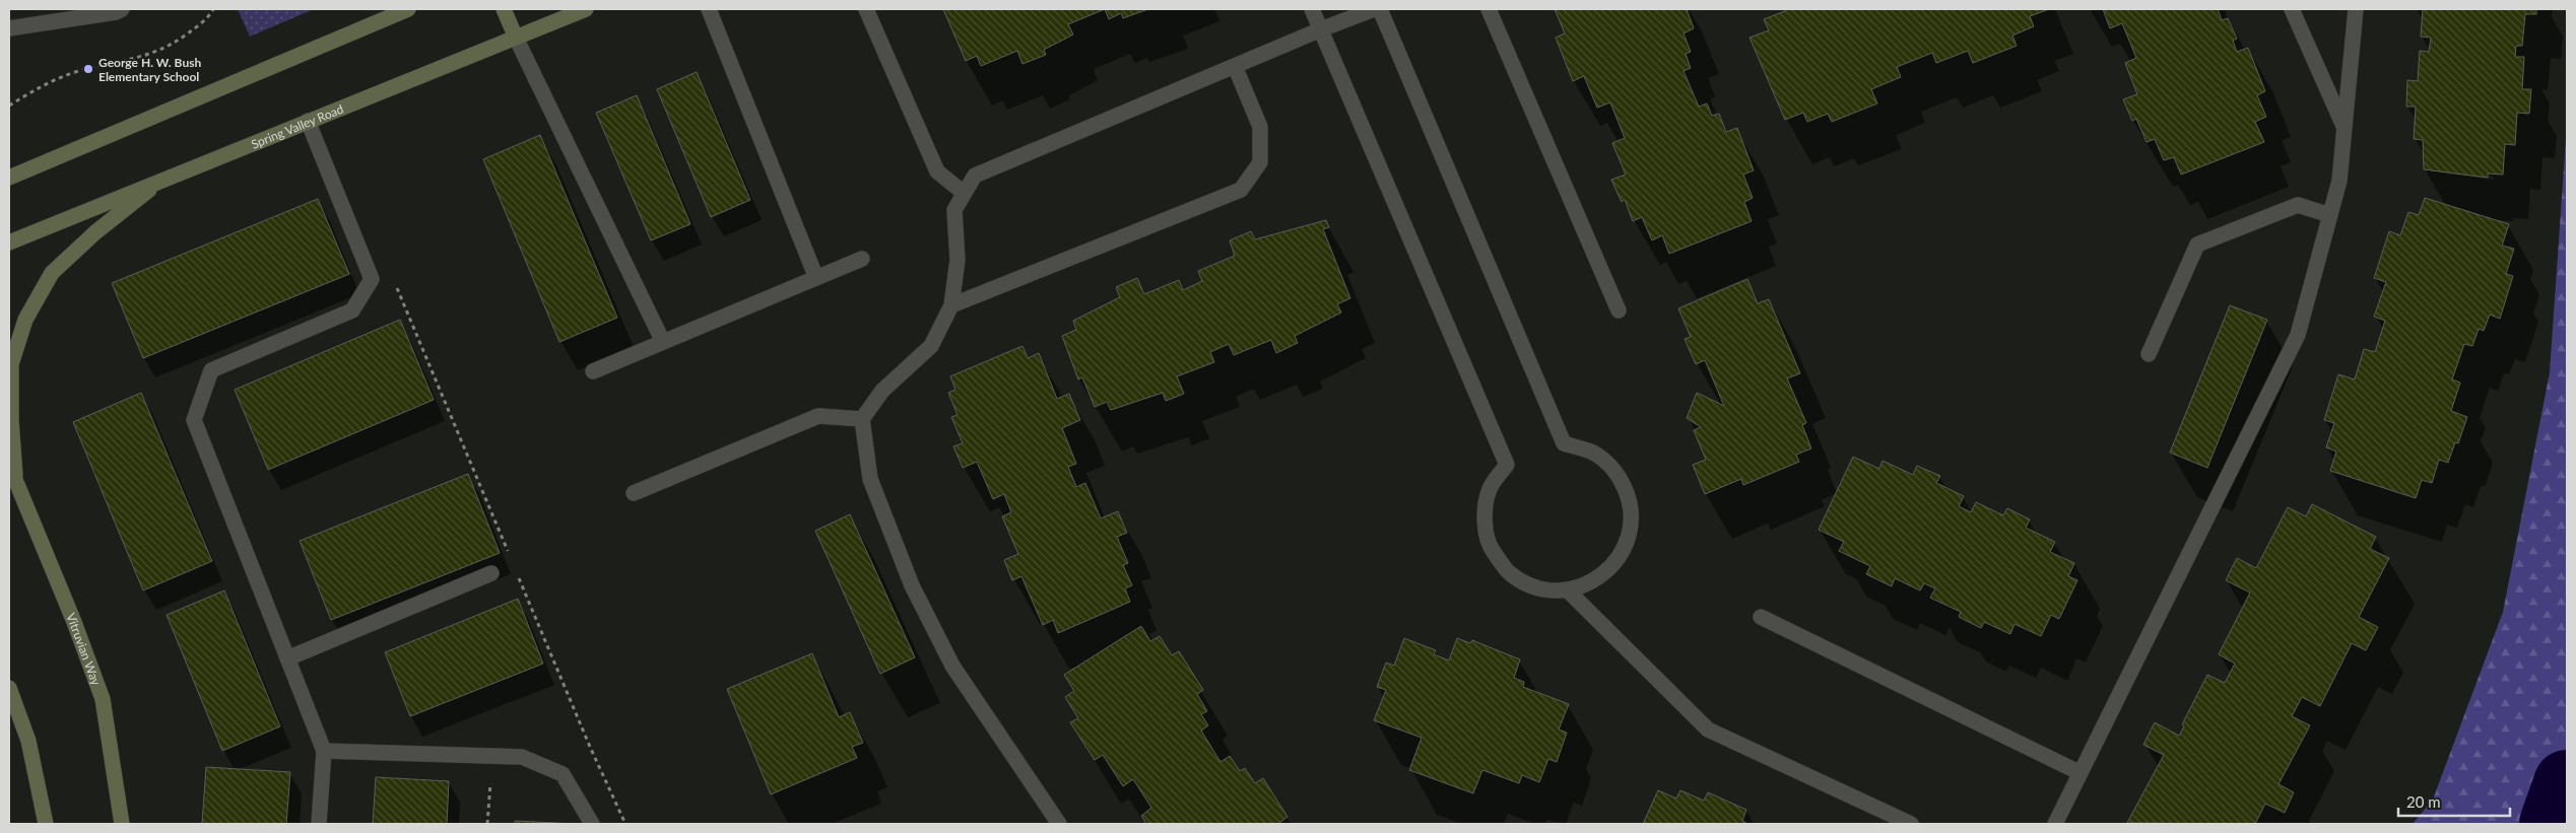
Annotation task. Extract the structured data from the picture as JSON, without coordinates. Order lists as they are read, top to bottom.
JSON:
{
  "streets": {
    "main road": ["Spring Valley Road", "Vitruvian Way"]
  },
  "places": ["George H. W. Bush Elementary School"],
  "scale_bar": "20 m"
}
